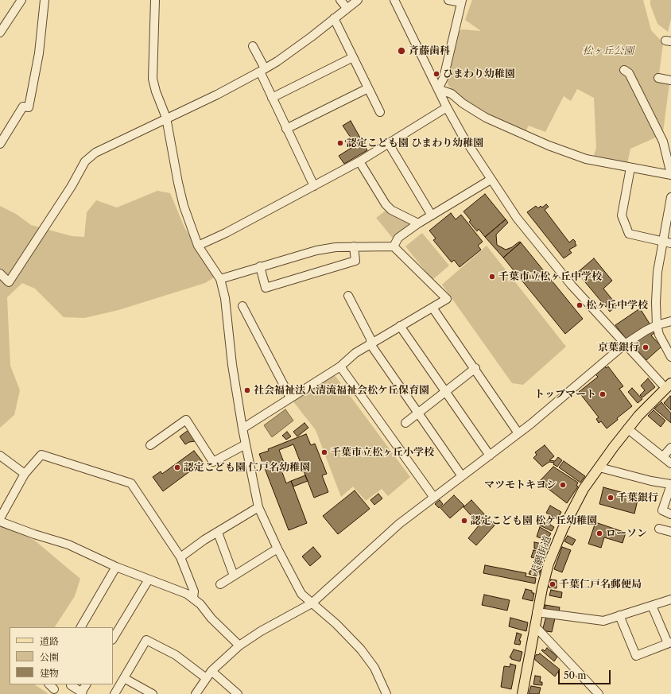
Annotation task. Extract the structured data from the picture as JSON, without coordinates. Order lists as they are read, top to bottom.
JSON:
{
  "streets": {
    "main road": ["大網街道"]
  },
  "parks": ["松ヶ丘公園"],
  "places": [
    "斉藤歯科",
    "ひまわり幼稚園",
    "認定こども園 ひまわり幼稚園",
    "千葉市立松ヶ丘中学校",
    "松ヶ丘中学校",
    "京葉銀行",
    "社会福祉法人清流福祉会松ケ丘保育園",
    "トップマート",
    "千葉市立松ヶ丘小学校",
    "認定こども園 仁戸名幼稚園",
    "マツモトキヨシ",
    "千葉銀行",
    "認定こども園 松ケ丘幼稚園",
    "ローソン",
    "千葉仁戸名郵便局"
  ],
  "legend": ["道路", "公園", "建物"],
  "scale_bar": "50 m"
}
